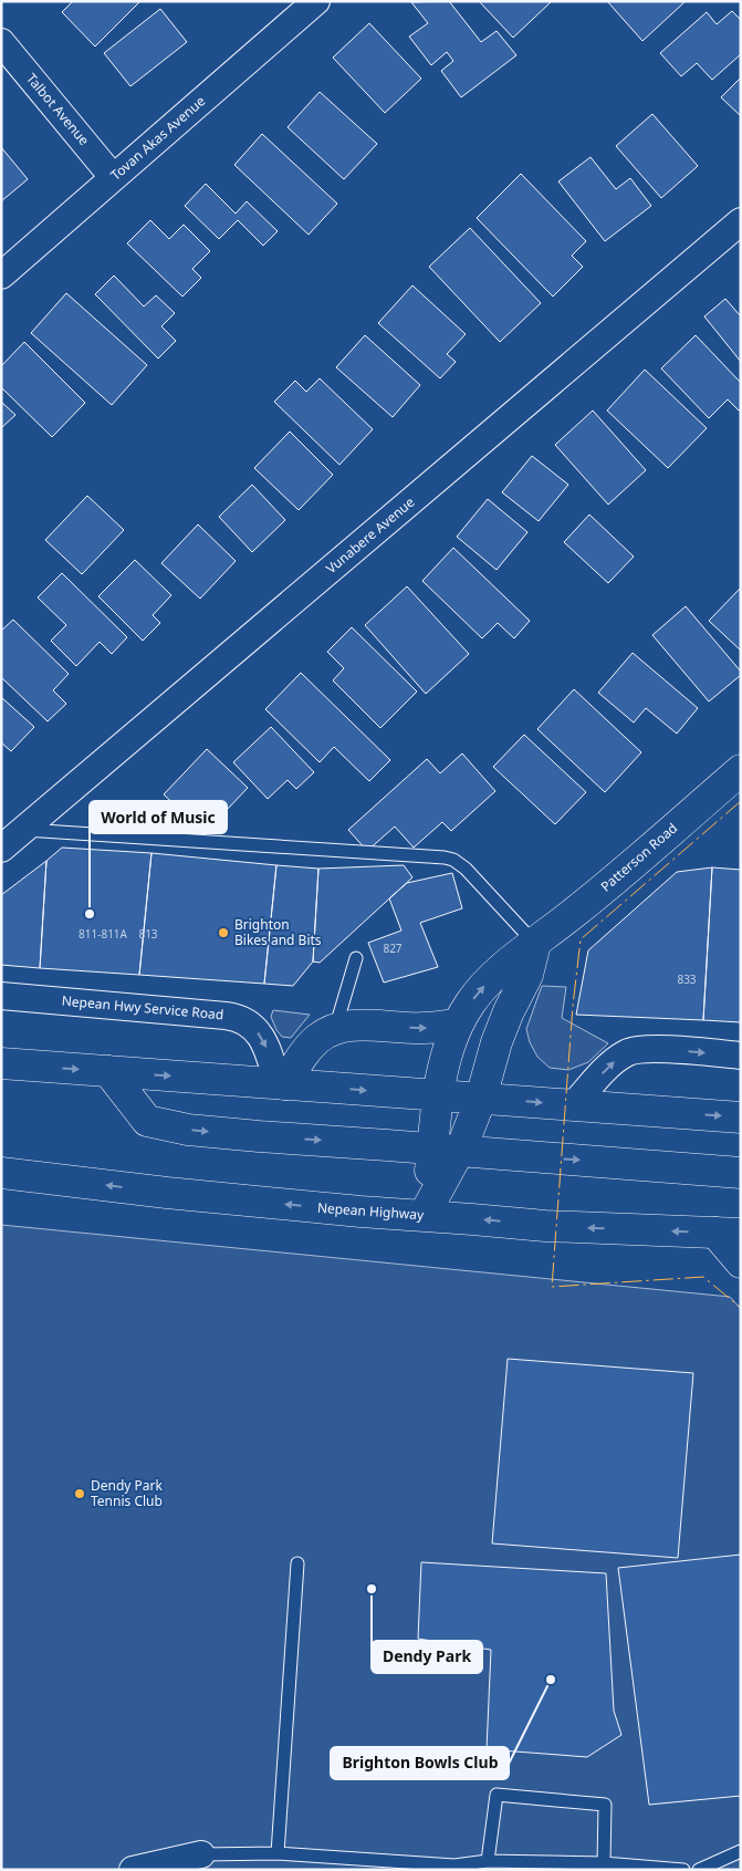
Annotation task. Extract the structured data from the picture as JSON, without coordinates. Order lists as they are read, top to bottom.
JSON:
{
  "streets": {
    "main road": ["Patterson Road", "Nepean Highway"],
    "street": [
      "Talbot Avenue",
      "Tovan Akas Avenue",
      "Vunabere Avenue",
      "Nepean Hwy Service Road"
    ]
  },
  "crossings": [
    ["Talbot Avenue", "Tovan Akas Avenue"]
  ],
  "one_way": ["Nepean Hwy Service Road"],
  "places": [
    "World of Music",
    "Brighton Bikes and Bits",
    "Dendy Park Tennis Club",
    "Dendy Park",
    "Brighton Bowls Club"
  ],
  "house_numbers": [
    "811-811A",
    "813",
    "827",
    "833"
  ]
}
